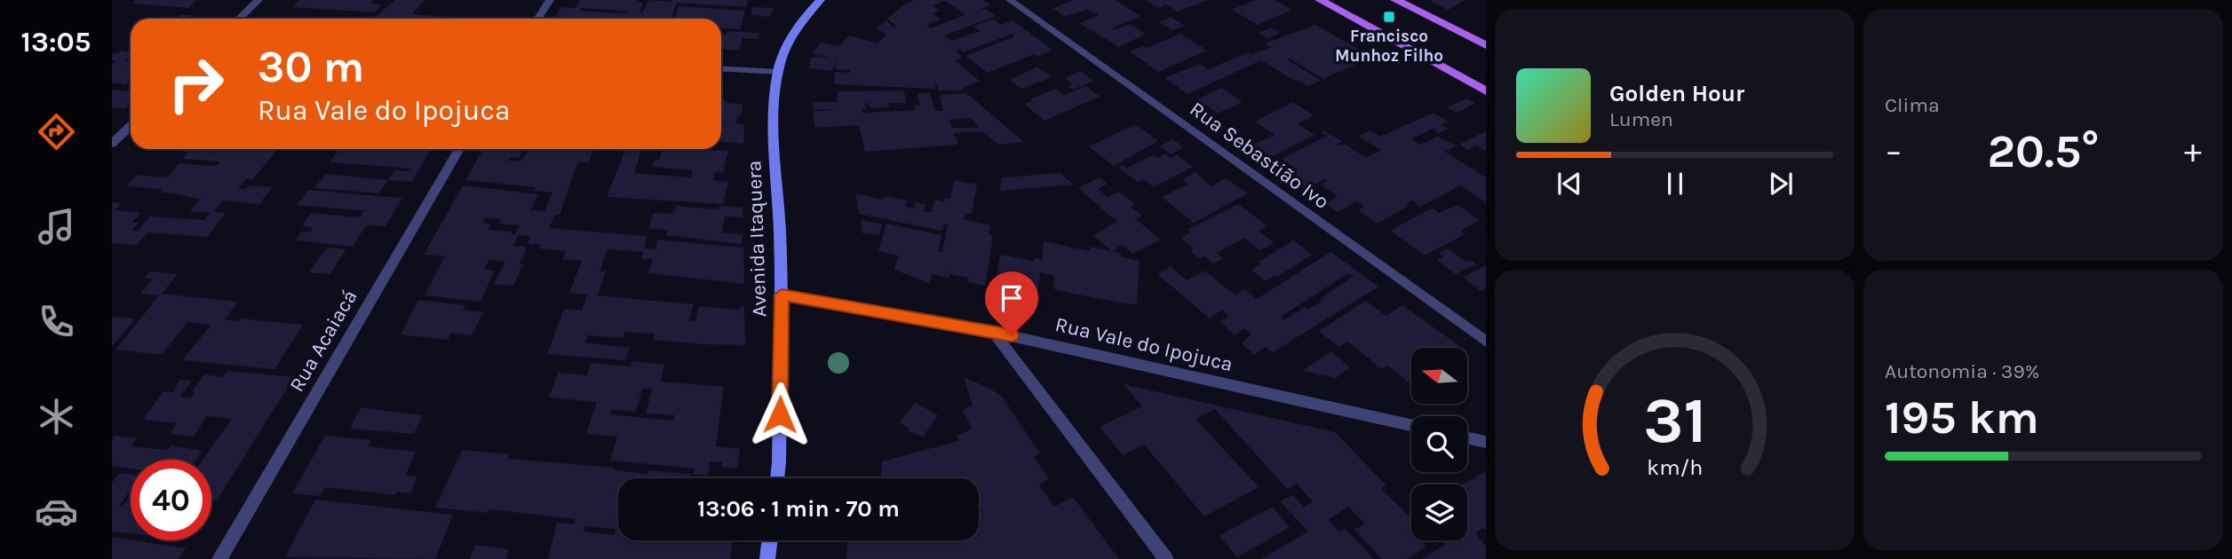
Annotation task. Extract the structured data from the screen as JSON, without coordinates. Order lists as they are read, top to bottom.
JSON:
{
  "streets": {
    "street": [
      "Rua Sebastião Ivo",
      "Avenida Itaquera",
      "Rua Acaiacá",
      "Rua Vale do Ipojuca"
    ]
  },
  "crossings": [
    ["Avenida Itaquera", "Rua Vale do Ipojuca"]
  ],
  "places": {
    "transit": ["Francisco Munhoz Filho"]
  },
  "north": "left",
  "page": {
    "tabs": "13:05",
    "tile": [
      "Clima",
      ["Autonomia · 39%", "195 km"]
    ],
    "turn": ["30 m", "Rua Vale do Ipojuca"],
    "song": ["Golden Hour", "Lumen"],
    "heat": ["−", "20.5°", "+"],
    "limit": "40",
    "trip": "13:06 · 1 min · 70 m",
    "gauge": ["31", "km/h"]
  }
}
